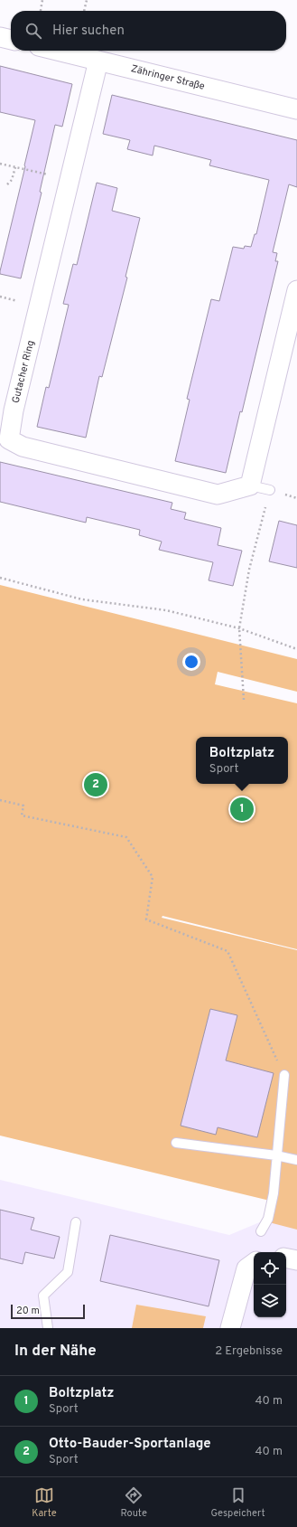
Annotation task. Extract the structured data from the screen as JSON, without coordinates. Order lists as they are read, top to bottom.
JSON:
{
  "streets": {
    "street": ["Zähringer Straße", "Gutacher Ring"]
  },
  "crossings": [
    ["Zähringer Straße", "Gutacher Ring"]
  ],
  "scale_bar": "20 m",
  "page": {
    "search": "Hier suchen",
    "popup": ["Boltzplatz", "Sport"],
    "pins": ["2", "1"],
    "scale": "20 m",
    "heading": ["In der Nähe", "2 Ergebnisse"],
    "list": [
      {
        "mark": "1",
        "name": "Boltzplatz",
        "note": "Sport",
        "value": "40 m"
      },
      {
        "mark": "2",
        "name": "Otto-Bauder-Sportanlage",
        "note": "Sport",
        "value": "40 m"
      }
    ],
    "nav": ["Karte", "Route", "Gespeichert"]
  }
}
